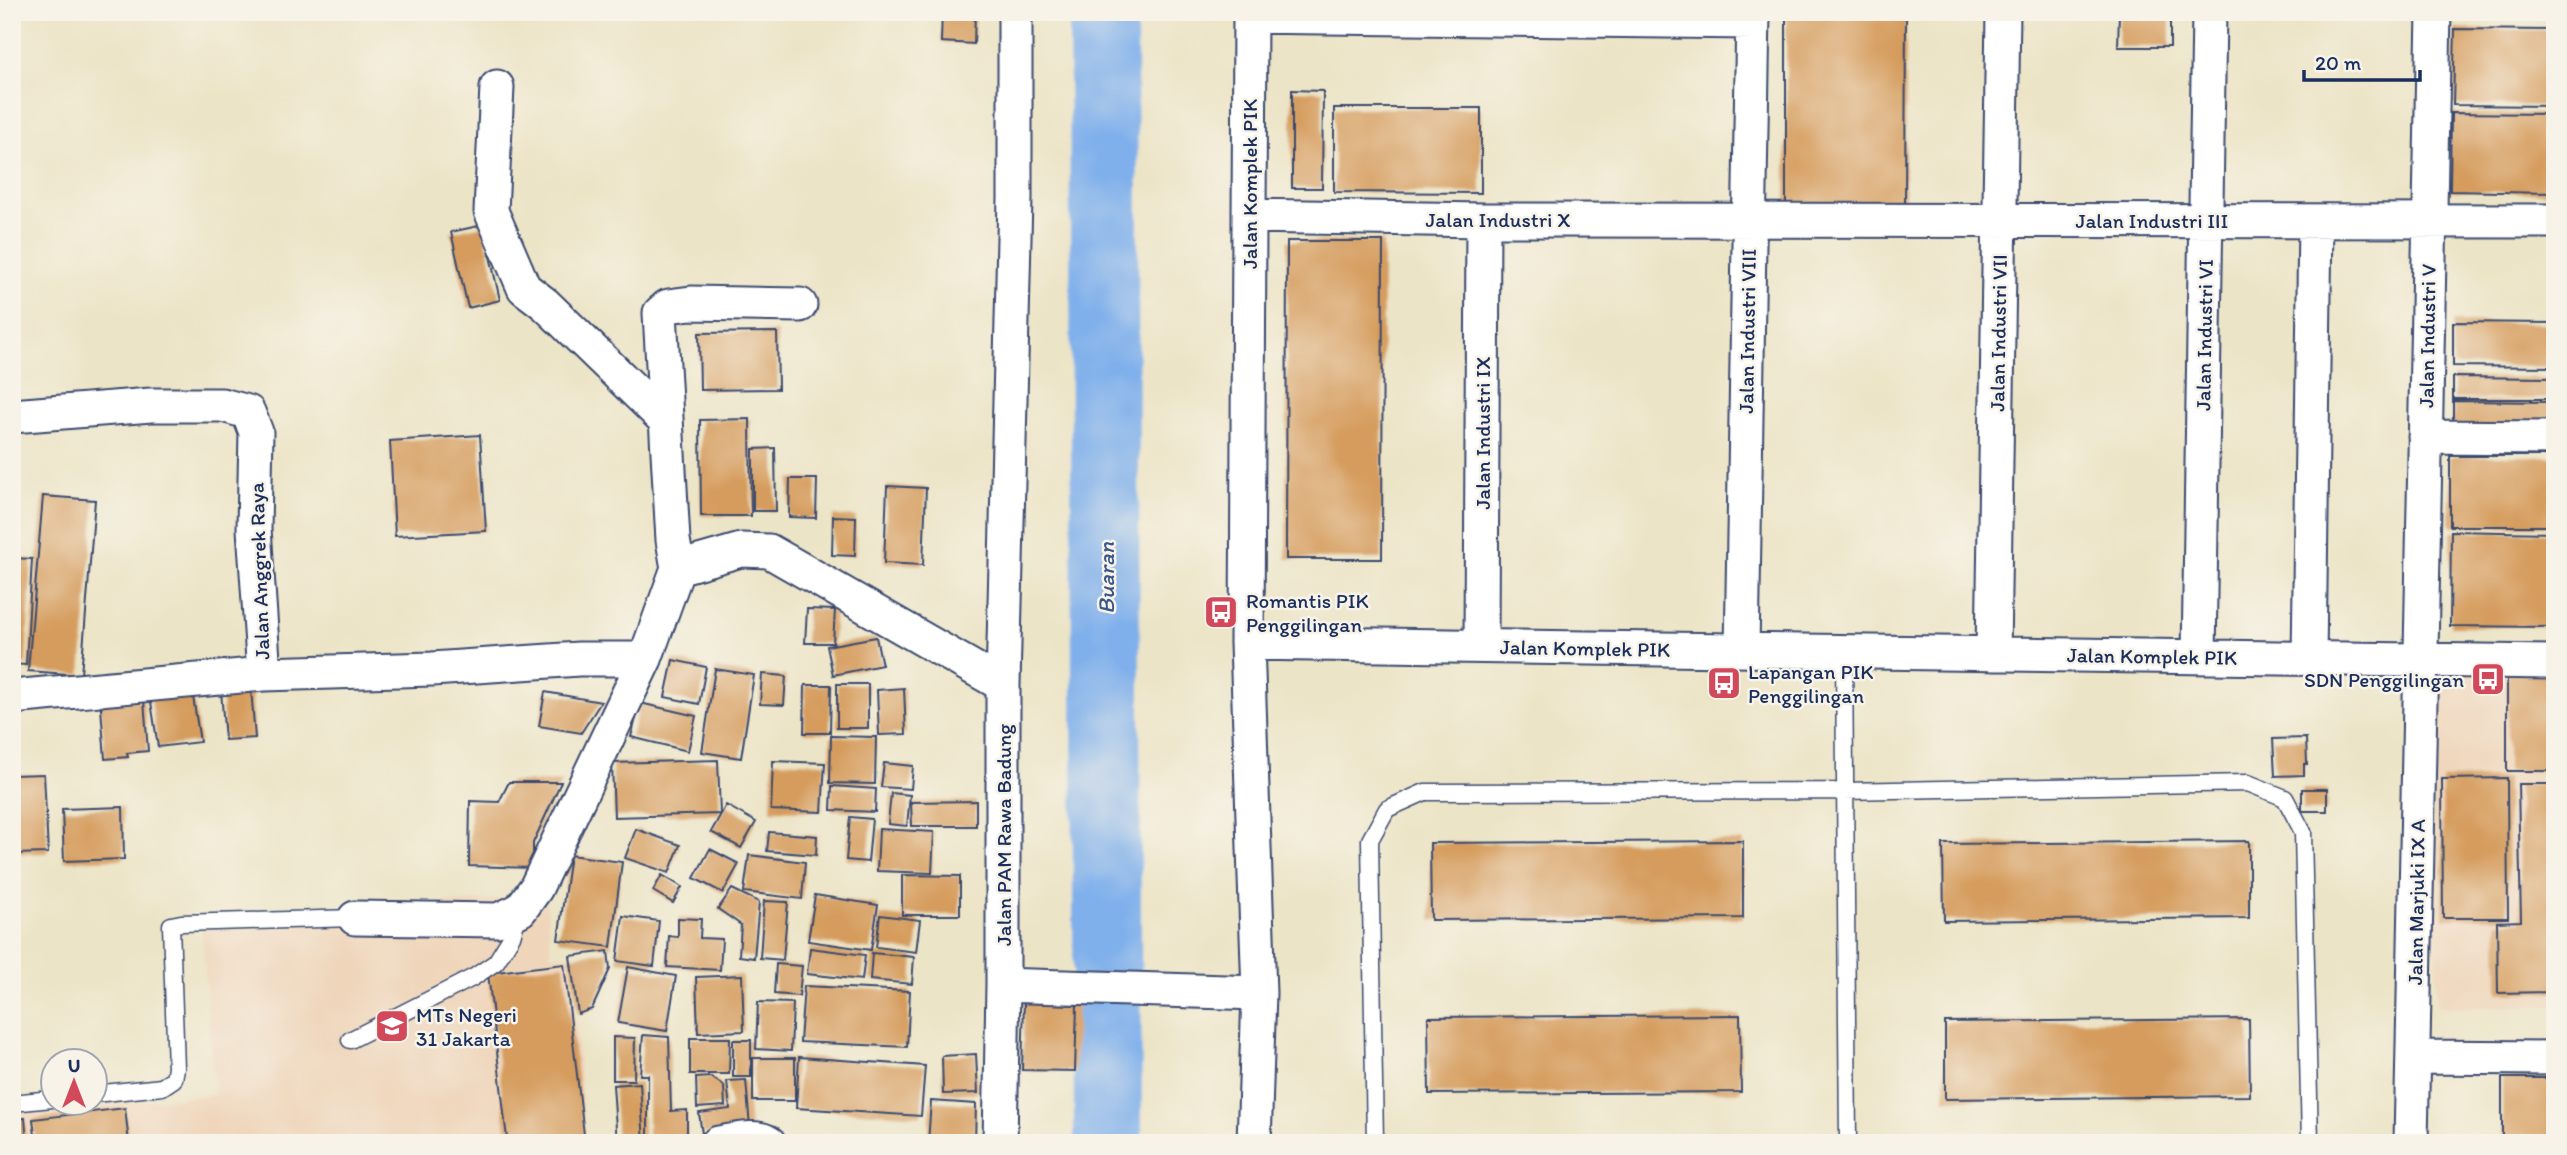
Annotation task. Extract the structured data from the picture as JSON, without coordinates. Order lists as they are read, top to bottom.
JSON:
{
  "streets": {
    "street": [
      "Jalan Komplek PIK",
      "Jalan Industri X",
      "Jalan Industri III",
      "Jalan Industri VIII",
      "Jalan Industri VII",
      "Jalan Industri VI",
      "Jalan Industri V",
      "Jalan Industri IX",
      "Jalan Anggrek Raya",
      "Jalan PAM Rawa Badung",
      "Jalan Marjuki IX A"
    ]
  },
  "crossings": [
    ["Jalan Komplek PIK", "Jalan Industri X"],
    ["Jalan Komplek PIK", "Jalan Industri VIII"],
    ["Jalan Komplek PIK", "Jalan Industri VII"],
    ["Jalan Komplek PIK", "Jalan Industri VI"],
    ["Jalan Komplek PIK", "Jalan Industri V"],
    ["Jalan Komplek PIK", "Jalan Industri IX"],
    ["Jalan Komplek PIK", "Jalan Marjuki IX A"],
    ["Jalan Industri X", "Jalan Industri III"],
    ["Jalan Industri X", "Jalan Industri VIII"],
    ["Jalan Industri X", "Jalan Industri IX"],
    ["Jalan Industri III", "Jalan Industri VIII"],
    ["Jalan Industri III", "Jalan Industri VII"],
    ["Jalan Industri III", "Jalan Industri VI"],
    ["Jalan Industri III", "Jalan Industri V"],
    ["Jalan Industri V", "Jalan Marjuki IX A"]
  ],
  "water": ["Buaran"],
  "places": {
    "bus stop": ["Romantis PIK Penggilingan", "SDN Penggilingan", "Lapangan PIK Penggilingan"],
    "school or university": ["MTs Negeri 31 Jakarta"]
  },
  "scale_bar": "20 m",
  "north": "top"
}
